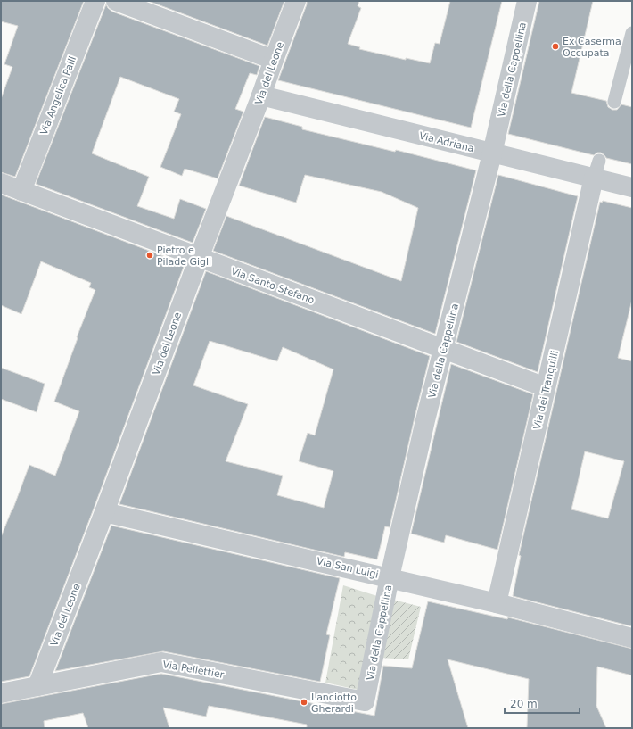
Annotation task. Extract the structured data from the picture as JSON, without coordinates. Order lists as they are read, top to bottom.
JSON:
{
  "streets": {
    "street": [
      "Via della Cappellina",
      "Via del Leone",
      "Via Angelica Palli",
      "Via Adriana",
      "Via Santo Stefano",
      "Via dei Tranquilli",
      "Via San Luigi",
      "Via Pellettier"
    ]
  },
  "crossings": [
    ["Via della Cappellina", "Via Adriana"],
    ["Via della Cappellina", "Via Santo Stefano"],
    ["Via della Cappellina", "Via San Luigi"],
    ["Via della Cappellina", "Via Pellettier"],
    ["Via del Leone", "Via Adriana"],
    ["Via del Leone", "Via Santo Stefano"],
    ["Via del Leone", "Via San Luigi"],
    ["Via del Leone", "Via Pellettier"],
    ["Via Angelica Palli", "Via Santo Stefano"],
    ["Via Adriana", "Via dei Tranquilli"],
    ["Via Santo Stefano", "Via dei Tranquilli"],
    ["Via dei Tranquilli", "Via San Luigi"]
  ],
  "places": ["Ex Caserma Occupata", "Pietro e Pilade Gigli", "Lanciotto Gherardi"],
  "scale_bar": "20 m"
}
